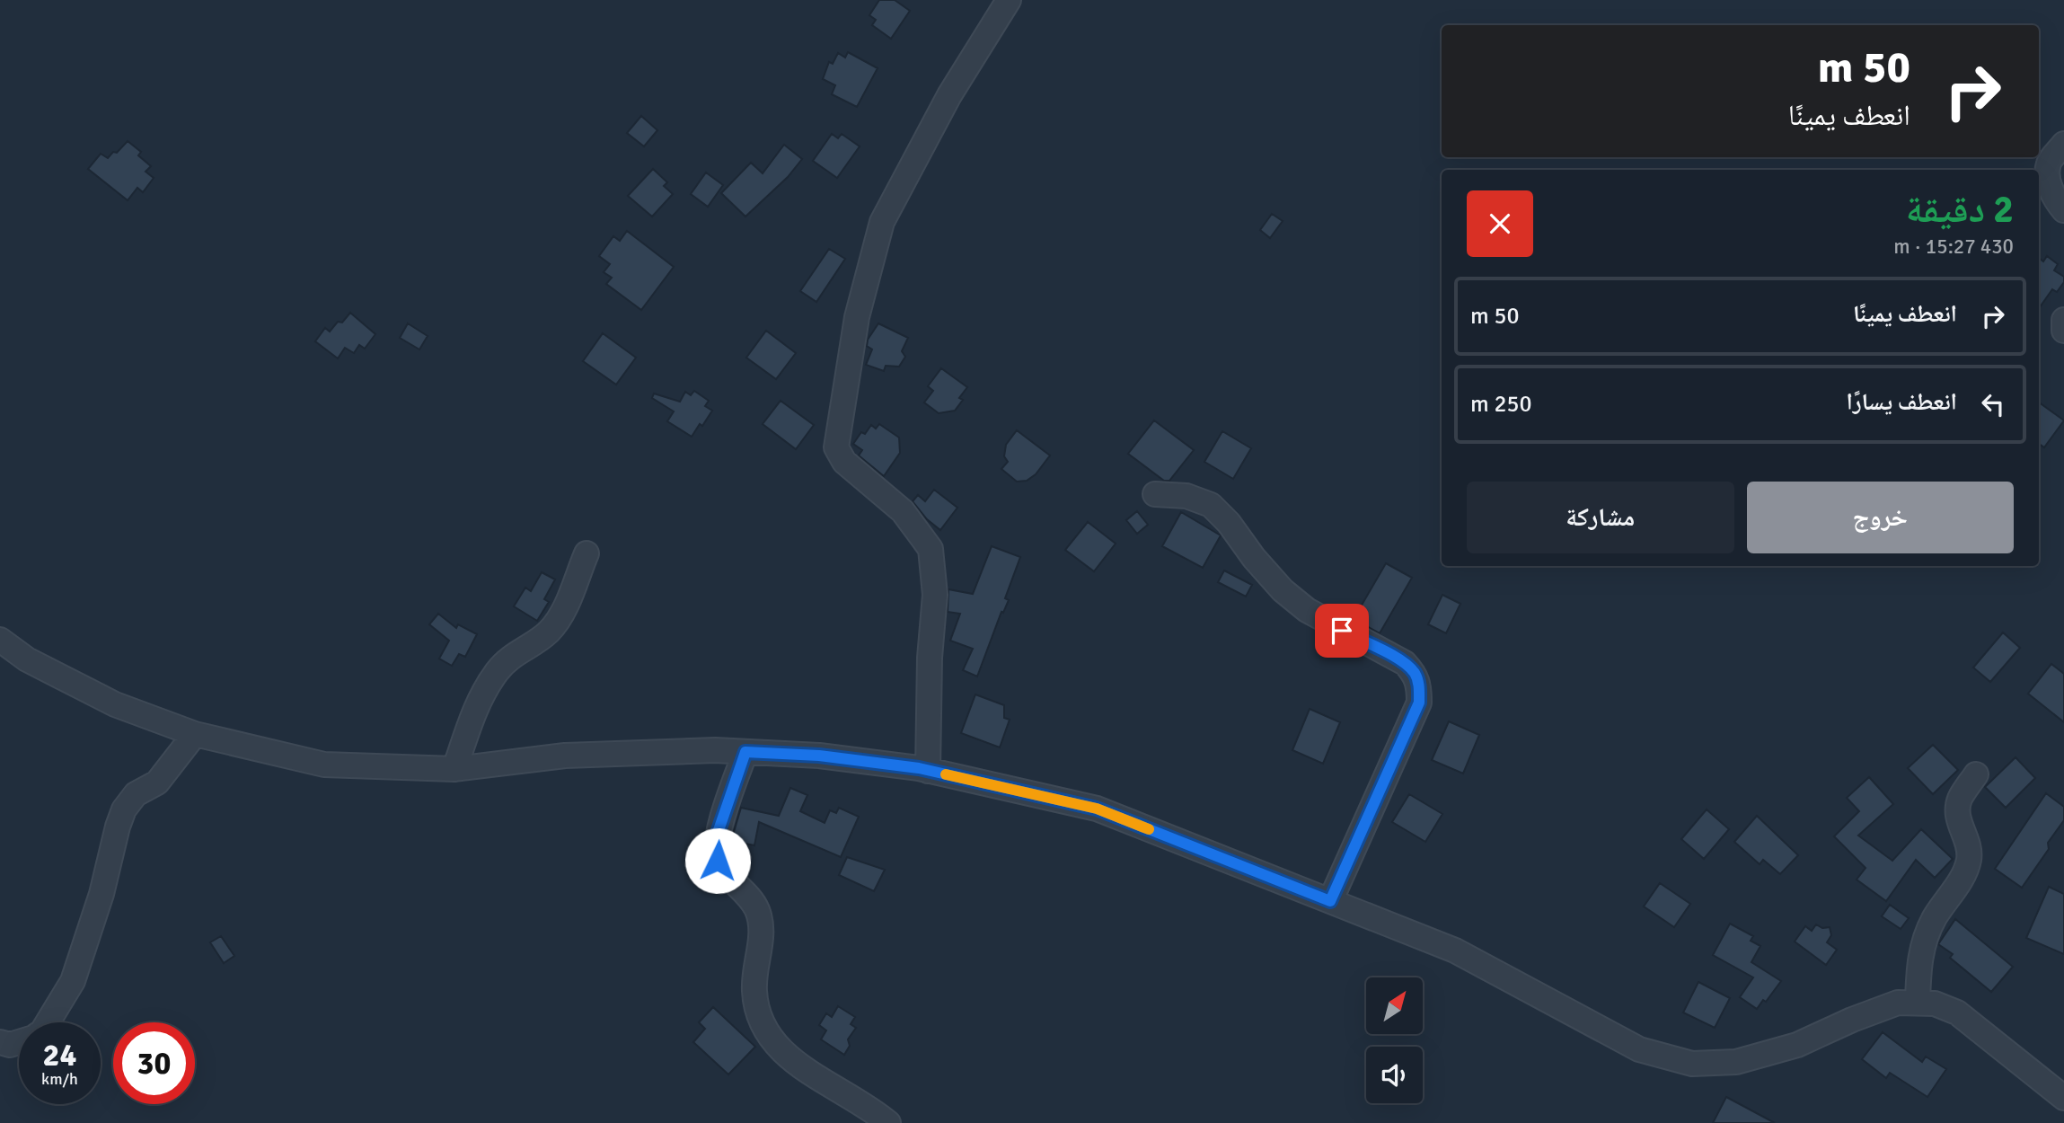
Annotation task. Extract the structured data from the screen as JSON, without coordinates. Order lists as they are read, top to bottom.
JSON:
{
  "north": "top right",
  "page": {
    "turn": ["50 m", "انعطف يمينًا"],
    "heading": ["2 دقيقة", "430 m · 15:27"],
    "list": [
      {
        "name": "انعطف يمينًا",
        "value": "50 m"
      },
      {
        "name": "انعطف يسارًا",
        "value": "250 m"
      }
    ],
    "buttons": ["خروج", "مشاركة"],
    "speed": "24 km/h",
    "limit": "30"
  }
}
